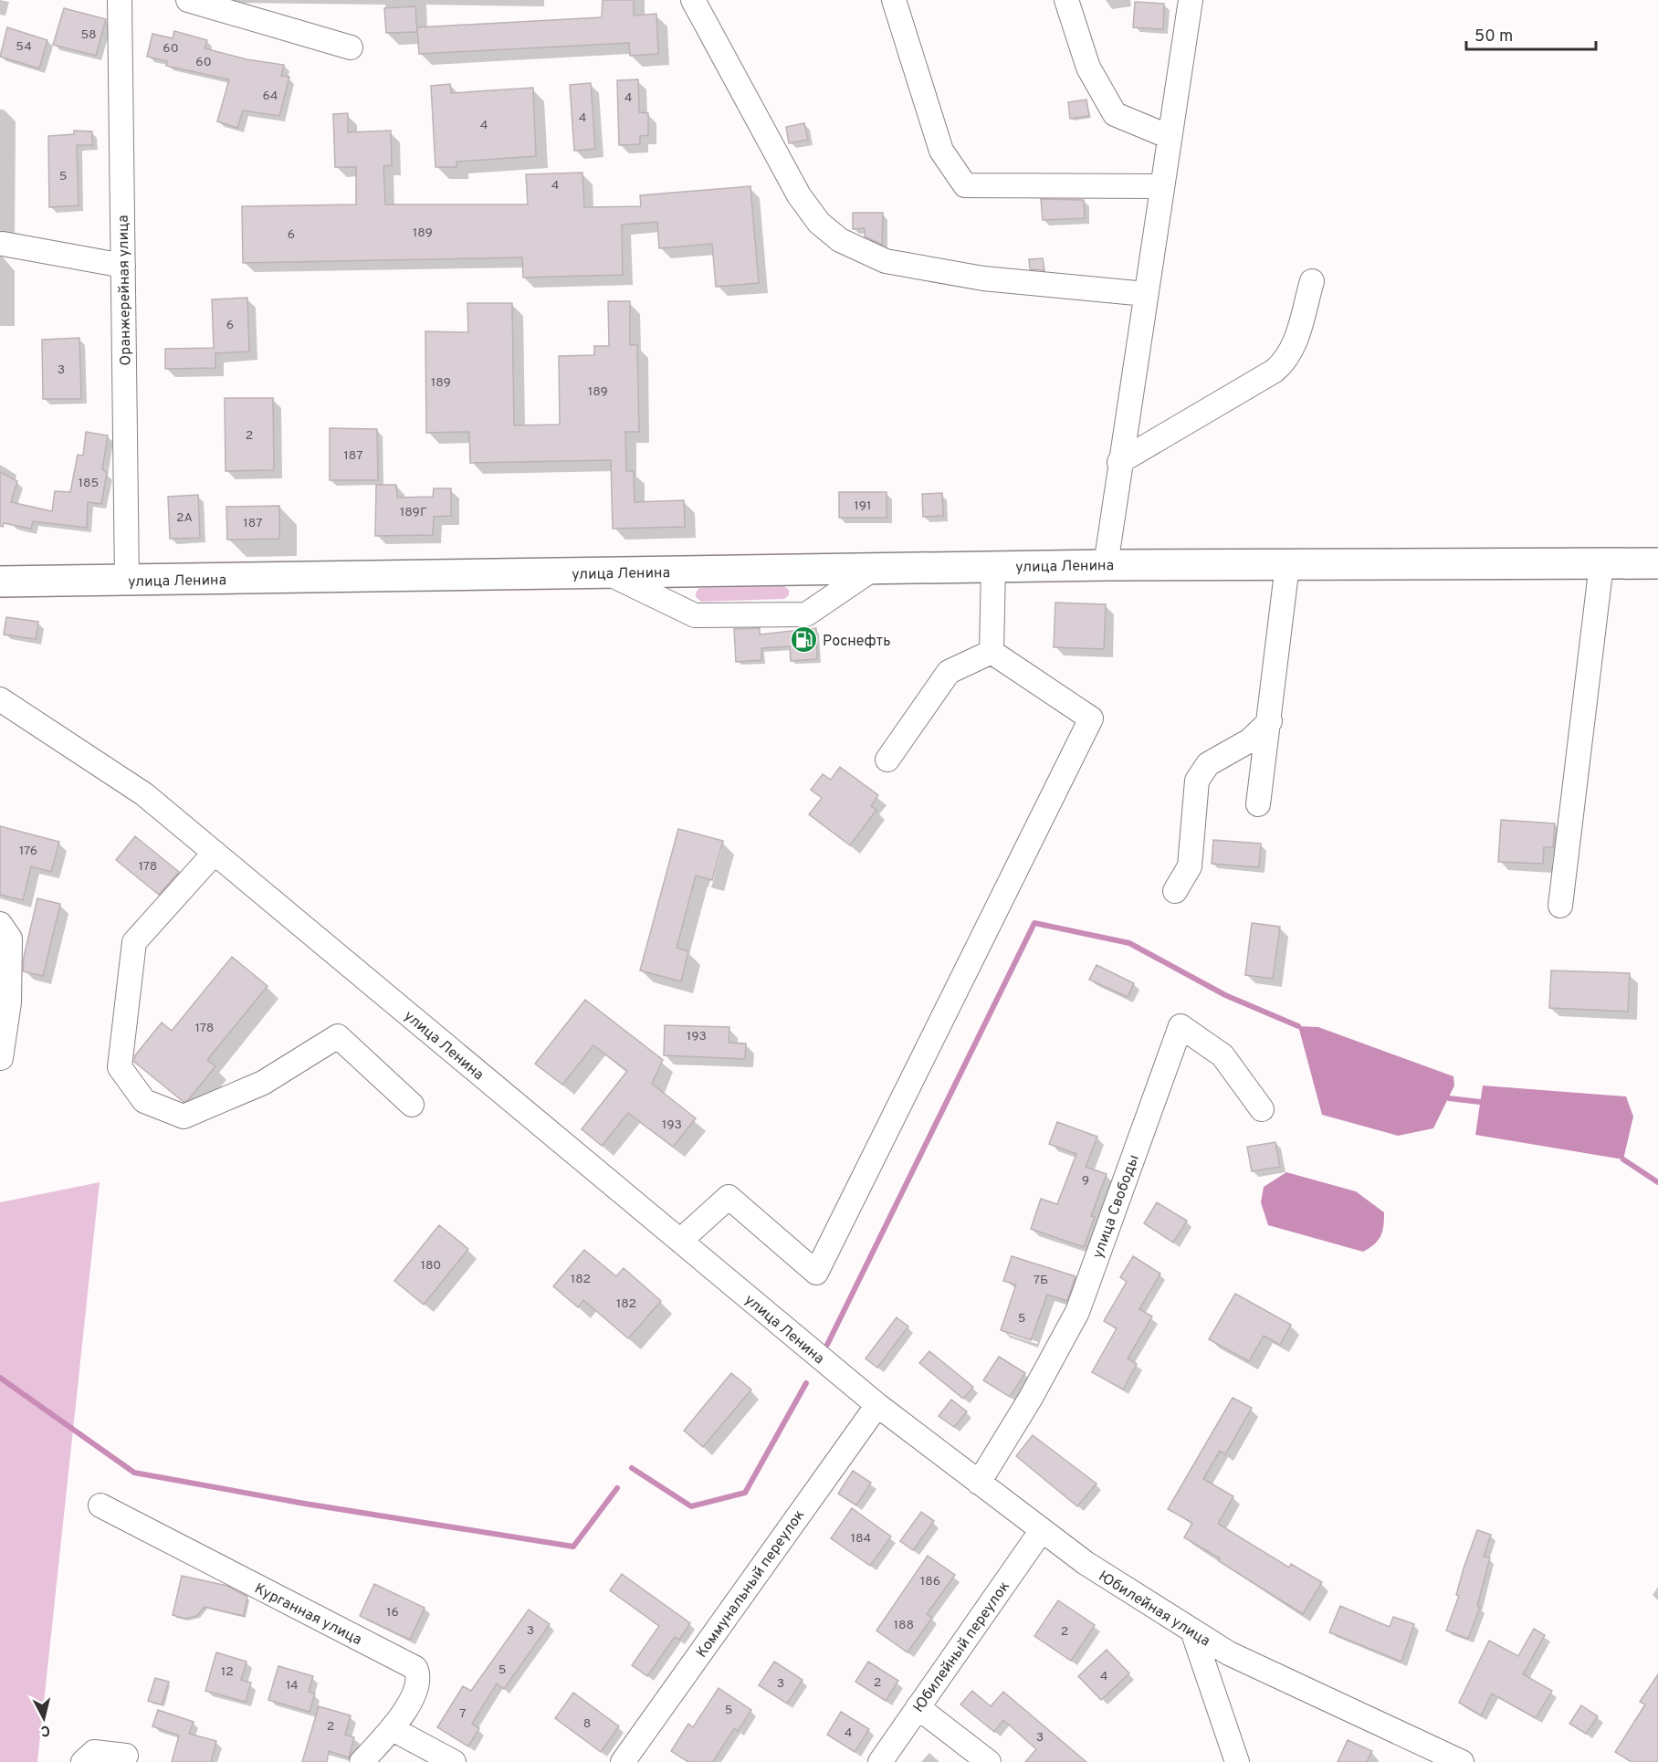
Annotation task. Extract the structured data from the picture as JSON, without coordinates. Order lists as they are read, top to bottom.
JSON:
{
  "streets": {
    "main road": ["улица Ленина"],
    "street": [
      "Оранжерейная улица",
      "улица Свободы",
      "Коммунальный переулок",
      "Юбилейная улица",
      "Курганная улица",
      "Юбилейный переулок"
    ]
  },
  "crossings": [
    ["Оранжерейная улица", "улица Ленина"],
    ["улица Ленина", "Коммунальный переулок"],
    ["улица Ленина", "Юбилейная улица"],
    ["улица Свободы", "Юбилейная улица"],
    ["Коммунальный переулок", "Юбилейная улица"],
    ["Юбилейная улица", "Юбилейный переулок"]
  ],
  "places": {
    "fuel station": ["Роснефть"]
  },
  "house_numbers": [
    "58",
    "54",
    "60",
    "60",
    "64",
    "4",
    "4",
    "4",
    "5",
    "4",
    "189",
    "6",
    "6",
    "3",
    "189",
    "189",
    "2",
    "187",
    "185",
    "191",
    "189Г",
    "2А",
    "187",
    "176",
    "178",
    "178",
    "193",
    "193",
    "9",
    "180",
    "182",
    "7Б",
    "182",
    "5",
    "184",
    "186",
    "16",
    "188",
    "3",
    "2",
    "5",
    "12",
    "4",
    "2",
    "3",
    "14",
    "5",
    "7",
    "8",
    "2",
    "4",
    "3"
  ],
  "scale_bar": "50 m",
  "north": "bottom"
}
